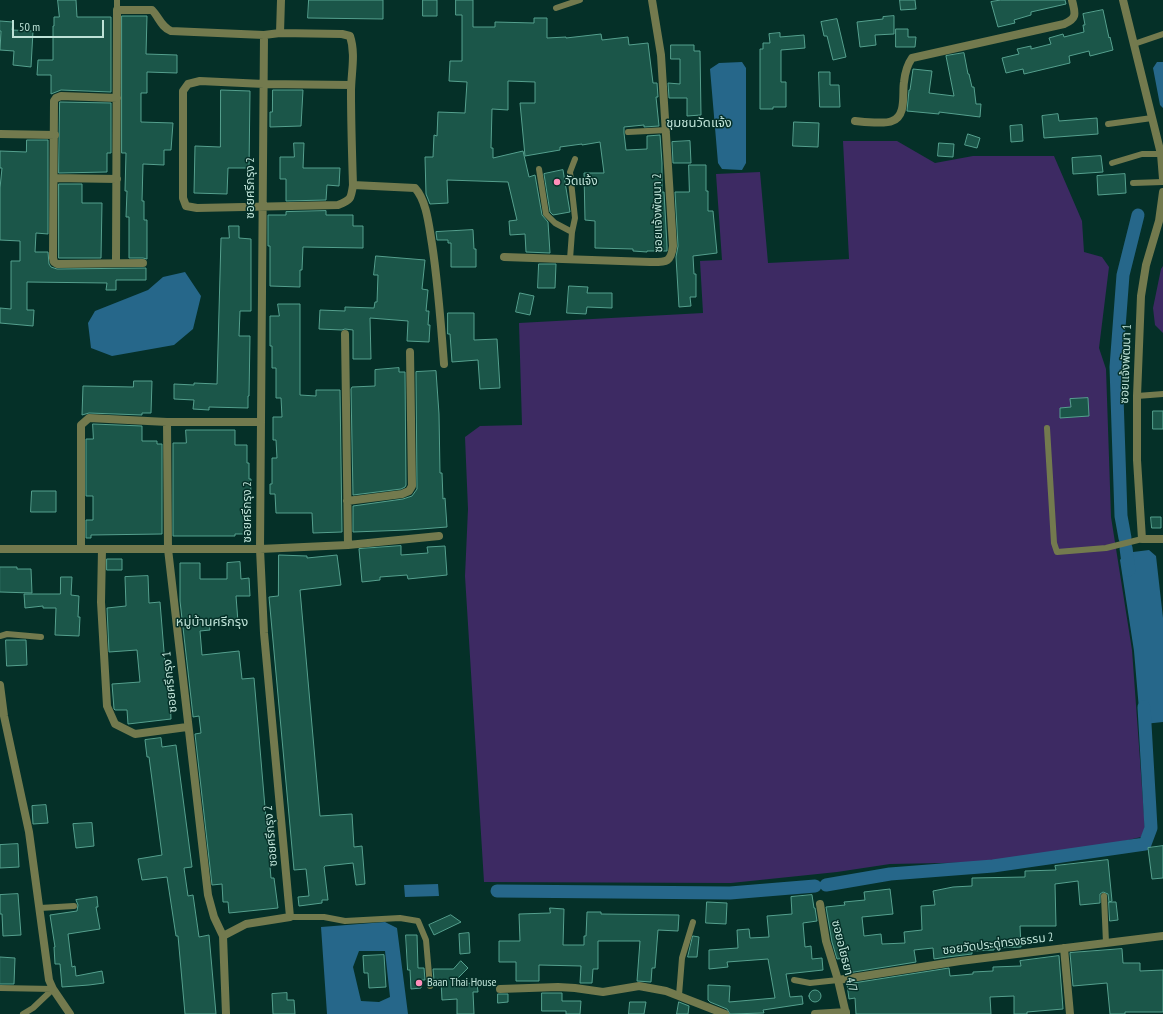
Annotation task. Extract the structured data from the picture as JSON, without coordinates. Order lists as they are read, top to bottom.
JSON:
{
  "streets": {
    "street": [
      "ซอยศรีกรุง 2",
      "ซอยแจ้งพัฒนา 2",
      "ซอยแจ้งพัฒนา 1",
      "ซอยศรีกรุง 1",
      "ซอยวัดประดู่ทรงธรรม 2",
      "ซอยอโยธยา 4/7"
    ]
  },
  "crossings": [
    ["ซอยวัดประดู่ทรงธรรม 2", "ซอยอโยธยา 4/7"]
  ],
  "districts": ["ชุมชนวัดแจ้ง", "หมู่บ้านศรีกรุง"],
  "places": ["วัดแจ้ง", "Baan Thai House"],
  "scale_bar": "50 m"
}
